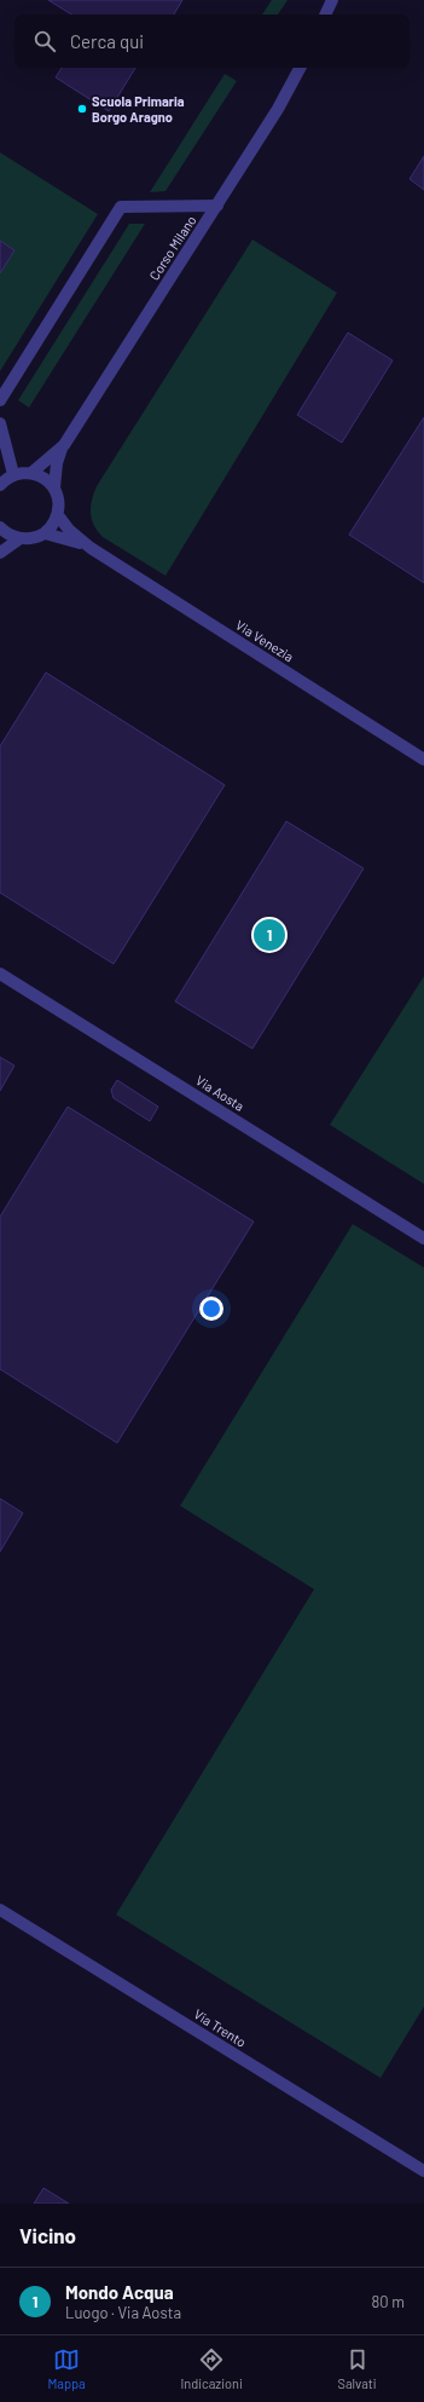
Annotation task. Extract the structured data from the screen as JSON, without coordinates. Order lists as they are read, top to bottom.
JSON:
{
  "streets": {
    "street": [
      "Corso Milano",
      "Via Venezia",
      "Via Aosta",
      "Via Trento"
    ]
  },
  "crossings": [
    ["Corso Milano", "Via Venezia"]
  ],
  "places": ["Scuola Primaria Borgo Aragno"],
  "page": {
    "search": "Cerca qui",
    "pins": "1",
    "heading": "Vicino",
    "list": [
      {
        "mark": "1",
        "name": "Mondo Acqua",
        "note": "Luogo · Via Aosta",
        "value": "80 m"
      }
    ],
    "nav": ["Mappa", "Indicazioni", "Salvati"]
  }
}
